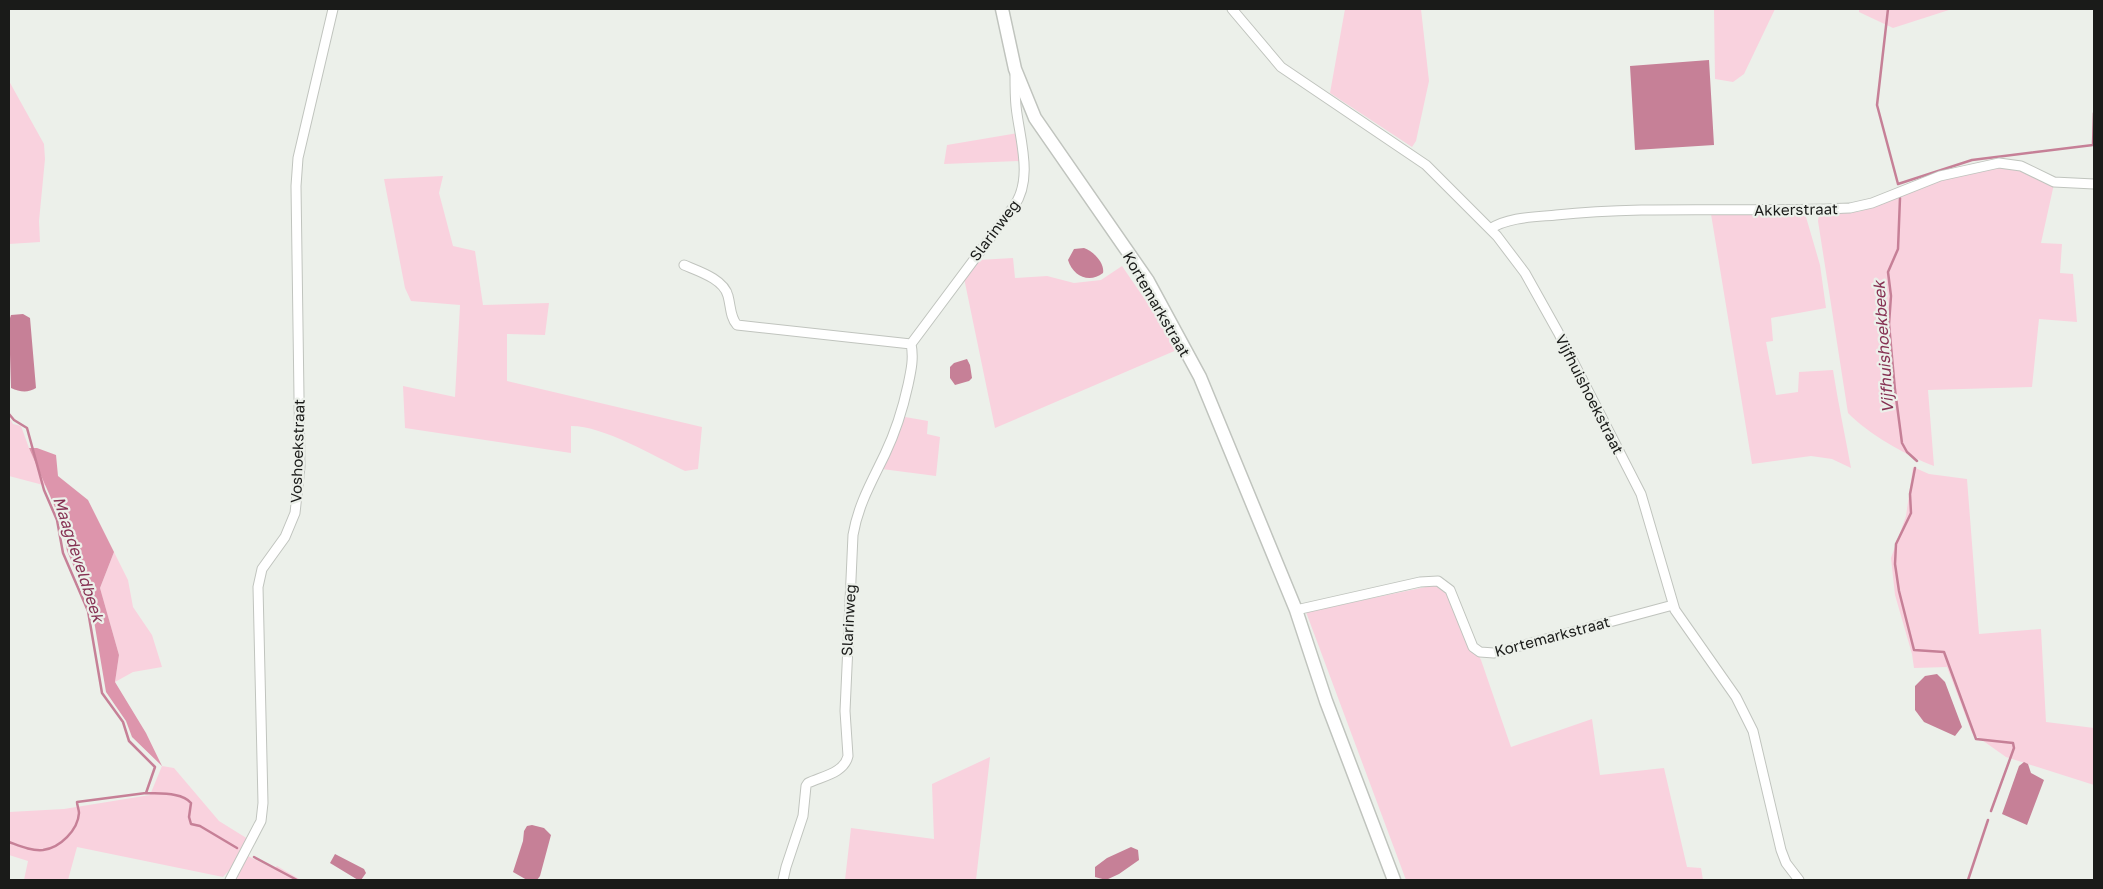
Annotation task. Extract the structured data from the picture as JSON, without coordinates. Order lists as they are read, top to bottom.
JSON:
{
  "streets": {
    "street": [
      "Akkerstraat",
      "Slarinweg",
      "Kortemarkstraat",
      "Vijfhuishoekstraat",
      "Voshoekstraat"
    ]
  },
  "crossings": [
    ["Akkerstraat", "Vijfhuishoekstraat"],
    ["Slarinweg", "Kortemarkstraat"],
    ["Kortemarkstraat", "Vijfhuishoekstraat"]
  ],
  "water": ["Vijfhuishoekbeek", "Maagdeveldbeek"]
}
